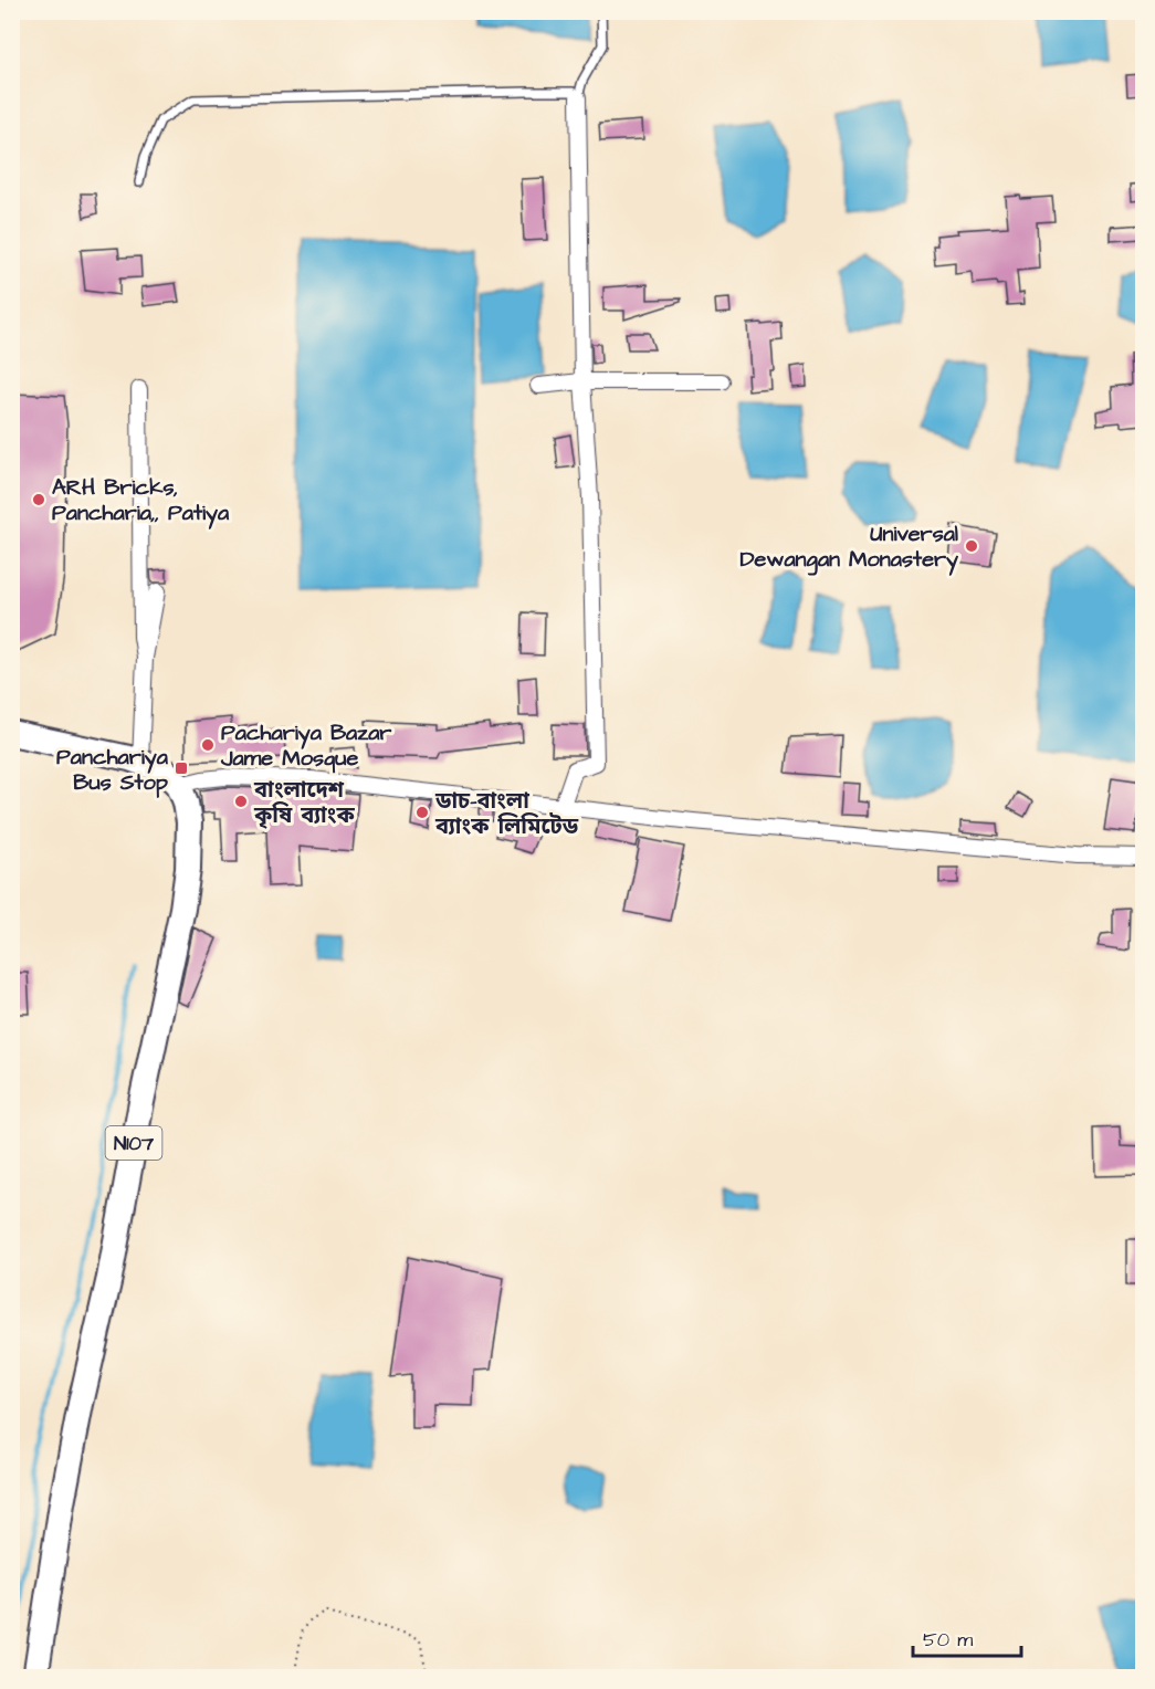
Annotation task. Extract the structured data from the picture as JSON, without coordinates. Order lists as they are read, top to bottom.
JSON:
{
  "streets": {
    "highway": ["N107"]
  },
  "places": {
    "other": [
      "ARH Bricks, Pancharia,, Patiya",
      "Universal Dewangan Monastery",
      "Pachariya Bazar Jame Mosque",
      "বাংলাদেশ কৃষি ব্যাংক",
      "ডাচ-বাংলা ব্যাংক লিমিটেড"
    ],
    "transit": ["Panchariya Bus Stop"]
  },
  "scale_bar": "50 m"
}
